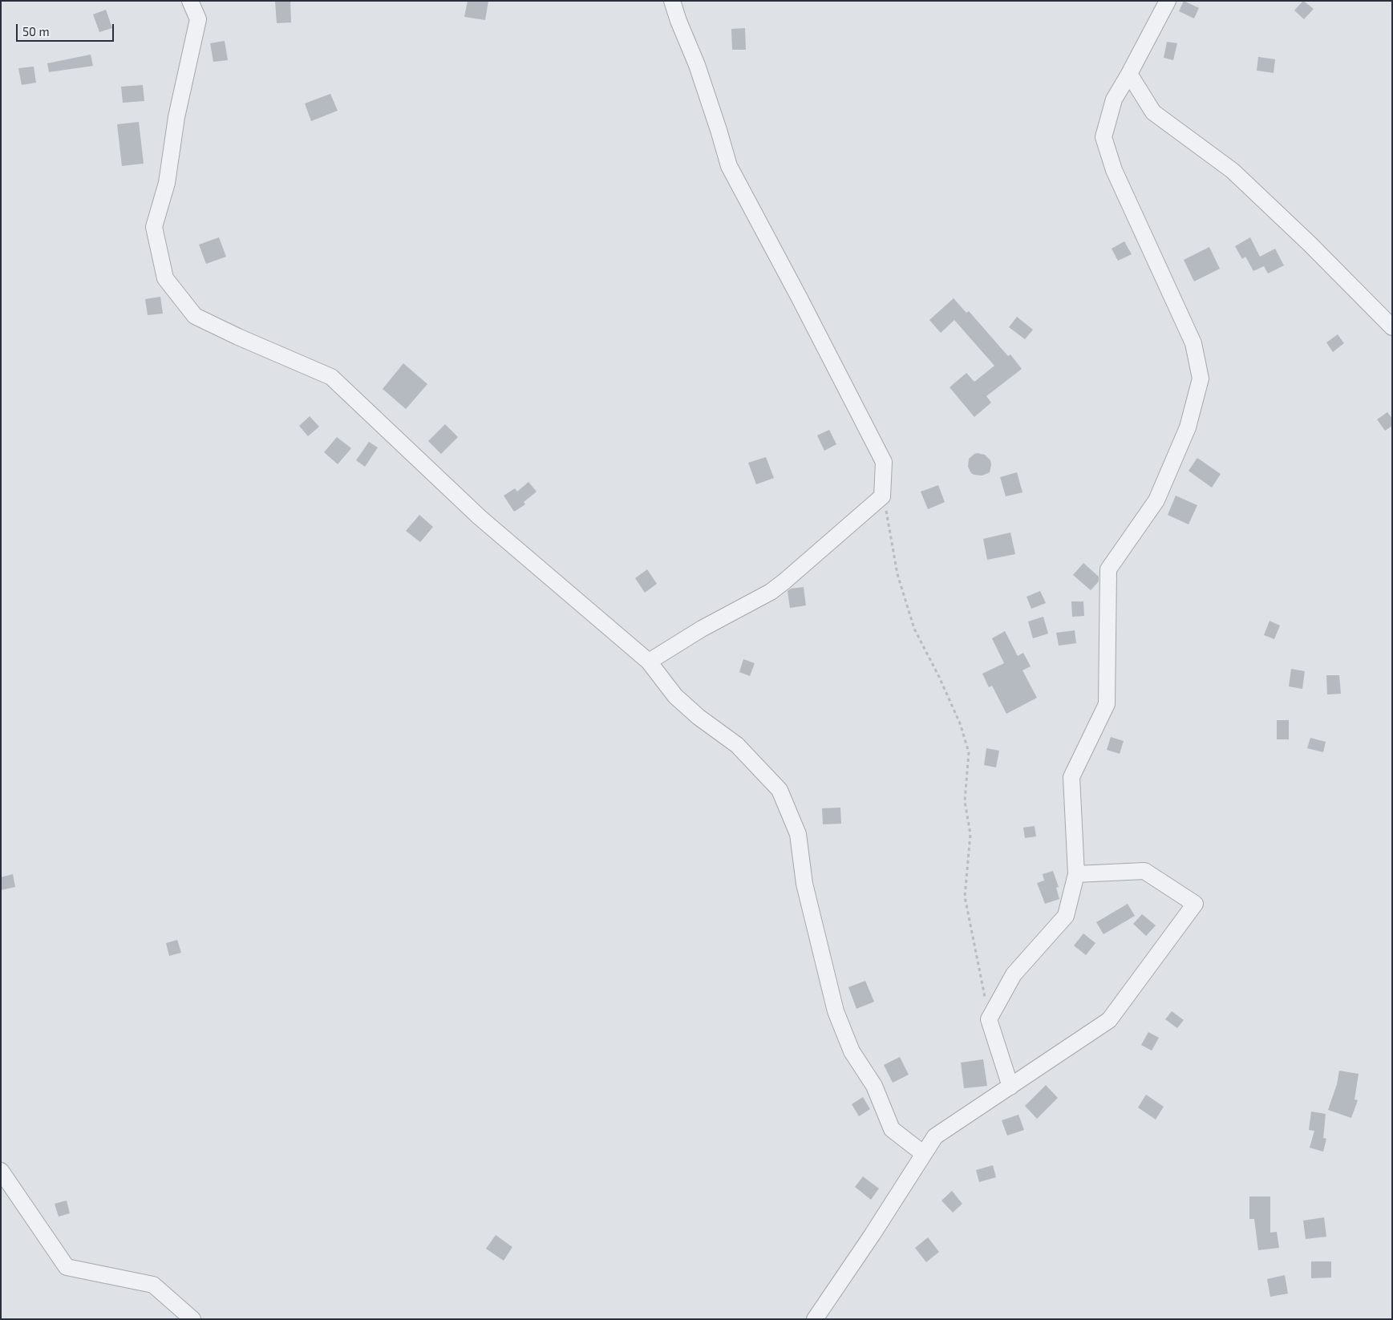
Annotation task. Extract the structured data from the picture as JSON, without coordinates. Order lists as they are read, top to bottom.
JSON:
{
  "scale_bar": "50 m"
}
